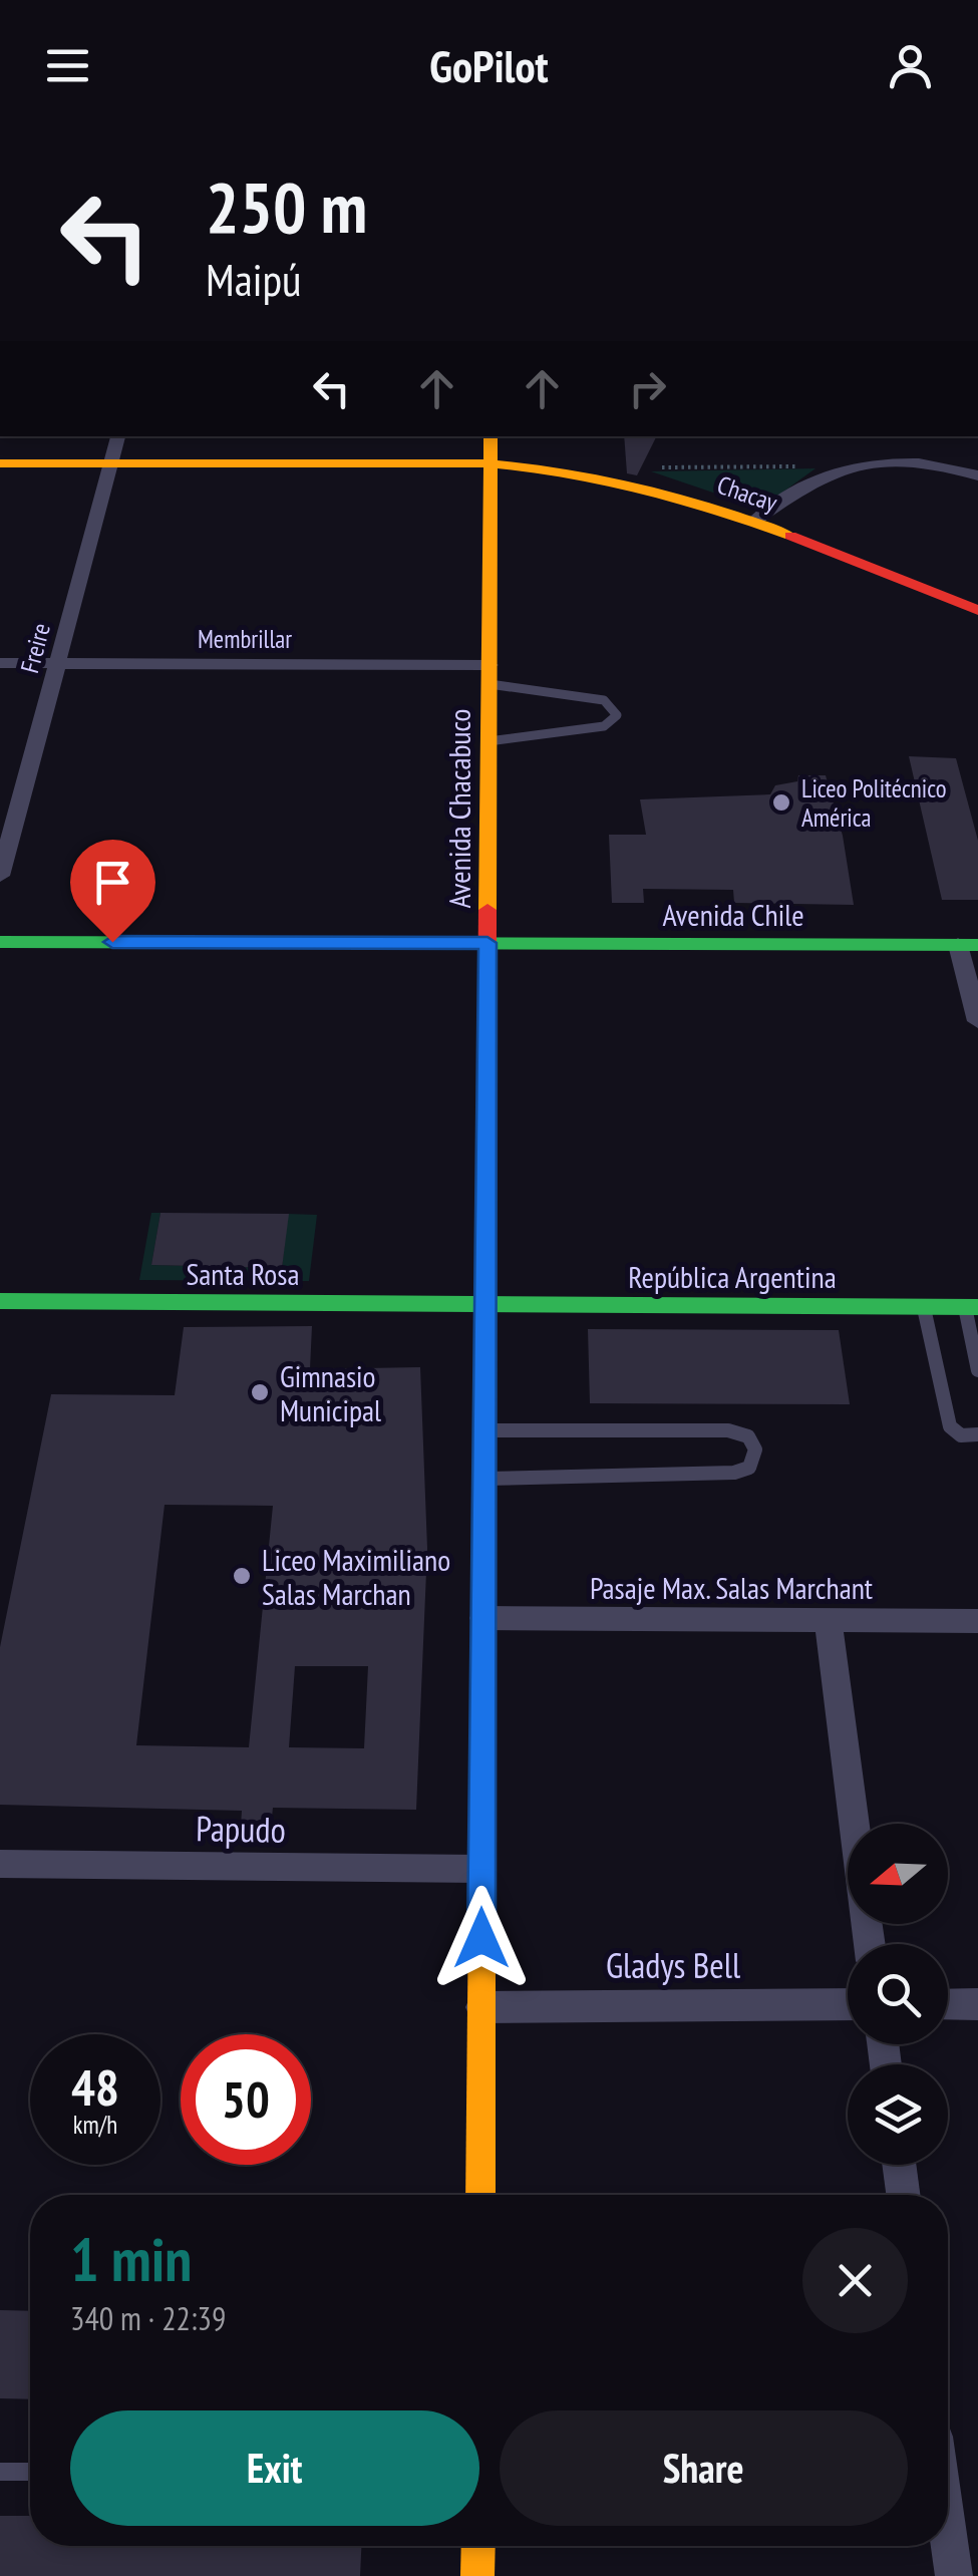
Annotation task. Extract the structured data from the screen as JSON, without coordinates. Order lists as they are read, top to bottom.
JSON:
{
  "streets": {
    "main road": [
      "Chacay",
      "Avenida Chacabuco",
      "Avenida Chile",
      "Santa Rosa",
      "República Argentina"
    ],
    "street": [
      "Membrillar",
      "Freire",
      "Pasaje Max. Salas Marchant",
      "Papudo",
      "Gladys Bell"
    ]
  },
  "crossings": [
    ["Chacay", "Freire"],
    ["Chacay", "Avenida Chacabuco"],
    ["Membrillar", "Freire"],
    ["Membrillar", "Avenida Chacabuco"],
    ["Avenida Chacabuco", "Avenida Chile"],
    ["Avenida Chacabuco", "Santa Rosa"],
    ["Avenida Chacabuco", "República Argentina"],
    ["Avenida Chacabuco", "Pasaje Max. Salas Marchant"],
    ["Avenida Chacabuco", "Papudo"],
    ["Avenida Chacabuco", "Gladys Bell"],
    ["Santa Rosa", "República Argentina"]
  ],
  "places": ["Liceo Politécnico América", "Gimnasio Municipal", "Liceo Maximiliano Salas Marchan"],
  "north": "left",
  "page": {
    "header": "GoPilot",
    "turn": ["250 m", "Maipú"],
    "speed": "48 km/h",
    "limit": "50",
    "heading": ["1 min", "340 m · 22:39"],
    "buttons": ["Exit", "Share"]
  }
}
